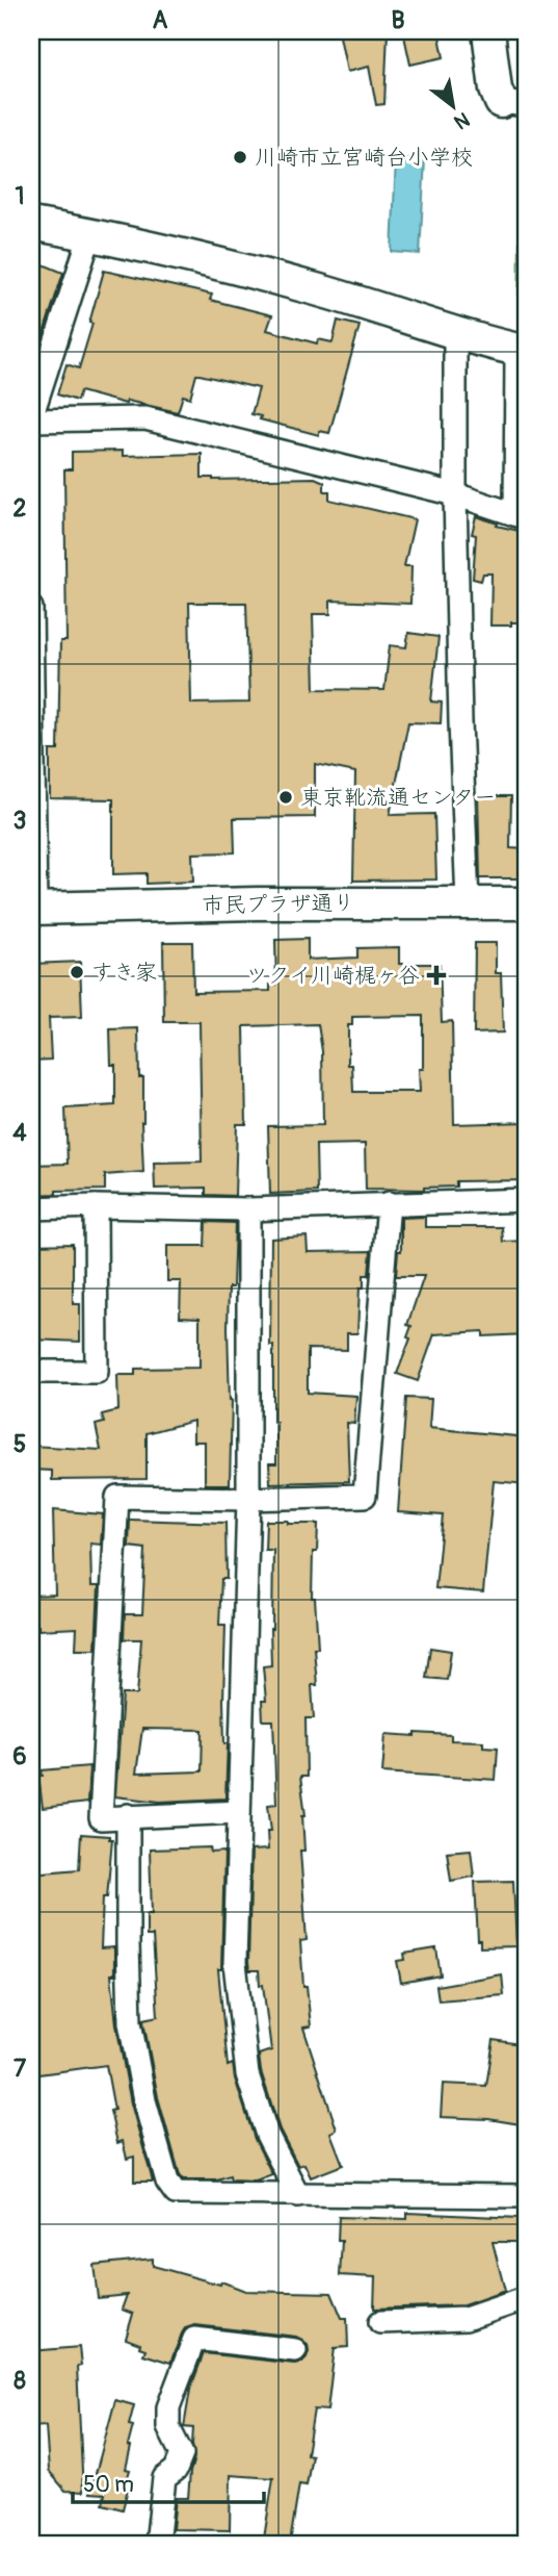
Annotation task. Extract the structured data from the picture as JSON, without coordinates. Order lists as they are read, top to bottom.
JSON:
{
  "streets": {
    "street": ["市民プラザ通り"]
  },
  "places": {
    "other": ["川崎市立宮崎台小学校", "東京靴流通センター", "すき家"],
    "health": ["ツクイ川崎梶ヶ谷"]
  },
  "scale_bar": "50 m",
  "north": "bottom right",
  "grid": {
    "columns": ["A", "B"],
    "rows": [
      "1",
      "2",
      "3",
      "4",
      "5",
      "6",
      "7",
      "8"
    ]
  }
}
